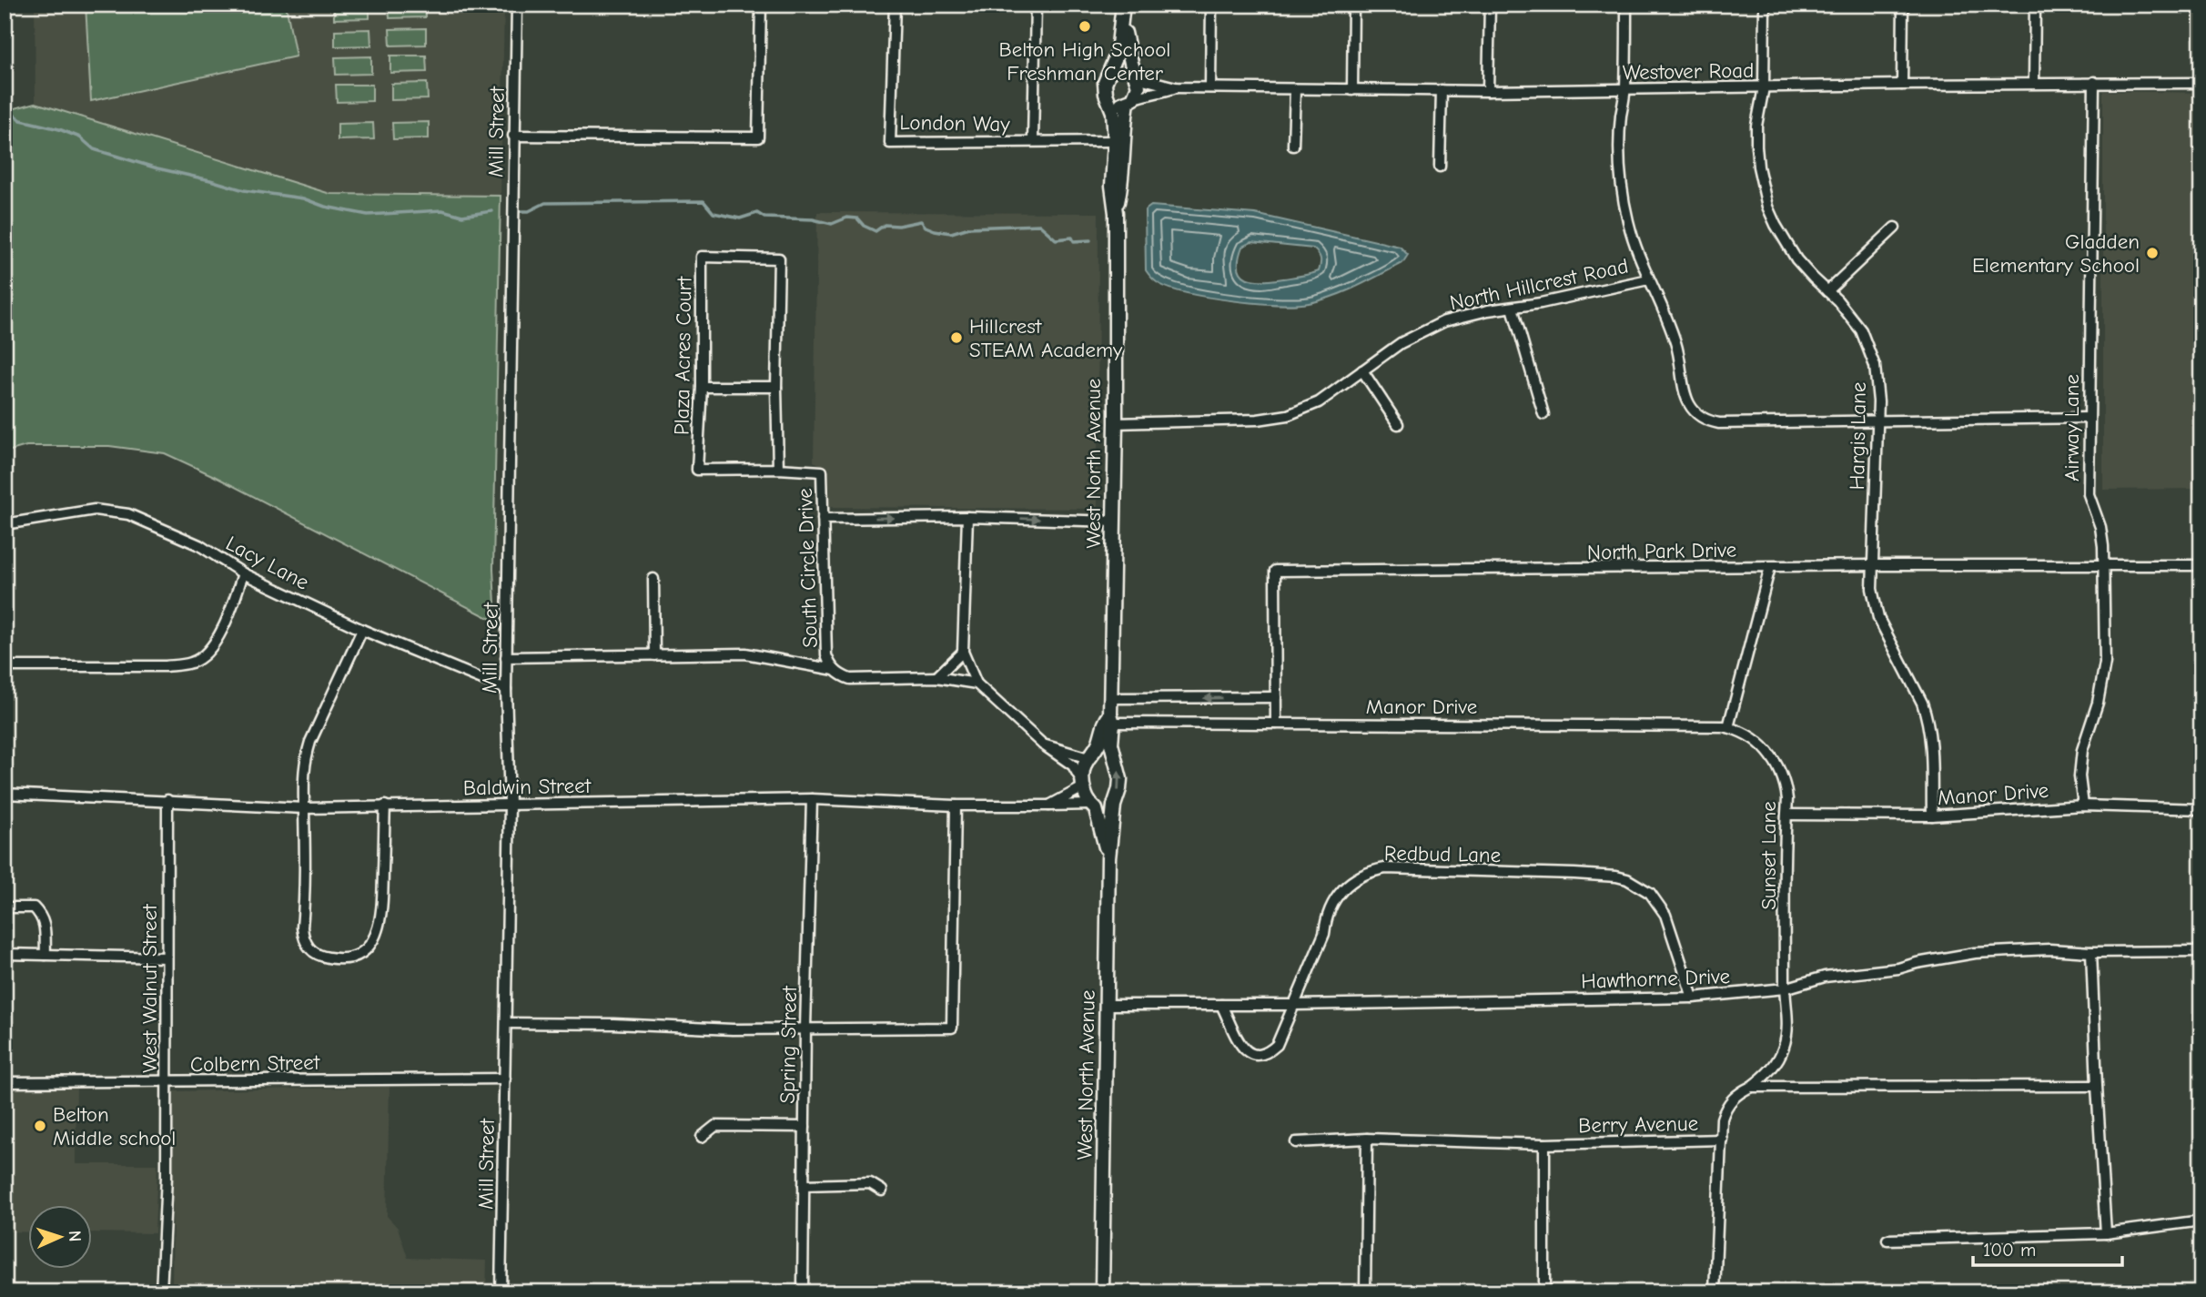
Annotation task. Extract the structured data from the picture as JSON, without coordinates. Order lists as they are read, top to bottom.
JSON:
{
  "streets": {
    "main road": ["West North Avenue"],
    "street": [
      "Westover Road",
      "London Way",
      "Mill Street",
      "North Hillcrest Road",
      "Plaza Acres Court",
      "Airway Lane",
      "Hargis Lane",
      "North Park Drive",
      "Lacy Lane",
      "South Circle Drive",
      "Manor Drive",
      "Baldwin Street",
      "Redbud Lane",
      "Sunset Lane",
      "Hawthorne Drive",
      "West Walnut Street",
      "Spring Street",
      "Colbern Street",
      "Berry Avenue"
    ]
  },
  "crossings": [
    ["Westover Road", "Airway Lane"],
    ["Westover Road", "Hargis Lane"],
    ["Westover Road", "West North Avenue"],
    ["London Way", "West North Avenue"],
    ["Mill Street", "Lacy Lane"],
    ["Mill Street", "Baldwin Street"],
    ["Mill Street", "Colbern Street"],
    ["North Hillcrest Road", "Airway Lane"],
    ["North Hillcrest Road", "Hargis Lane"],
    ["North Hillcrest Road", "West North Avenue"],
    ["Plaza Acres Court", "South Circle Drive"],
    ["Airway Lane", "North Park Drive"],
    ["Airway Lane", "Manor Drive"],
    ["Hargis Lane", "North Park Drive"],
    ["Hargis Lane", "Manor Drive"],
    ["West North Avenue", "Manor Drive"],
    ["West North Avenue", "Baldwin Street"],
    ["West North Avenue", "Hawthorne Drive"],
    ["North Park Drive", "Manor Drive"],
    ["Manor Drive", "Sunset Lane"],
    ["Baldwin Street", "West Walnut Street"],
    ["Baldwin Street", "Spring Street"],
    ["Redbud Lane", "Hawthorne Drive"],
    ["Sunset Lane", "Hawthorne Drive"],
    ["Sunset Lane", "Berry Avenue"],
    ["West Walnut Street", "Colbern Street"]
  ],
  "places": [
    "Belton High School Freshman Center",
    "Gladden Elementary School",
    "Hillcrest STEAM Academy",
    "Belton Middle school"
  ],
  "scale_bar": "100 m",
  "north": "right"
}
